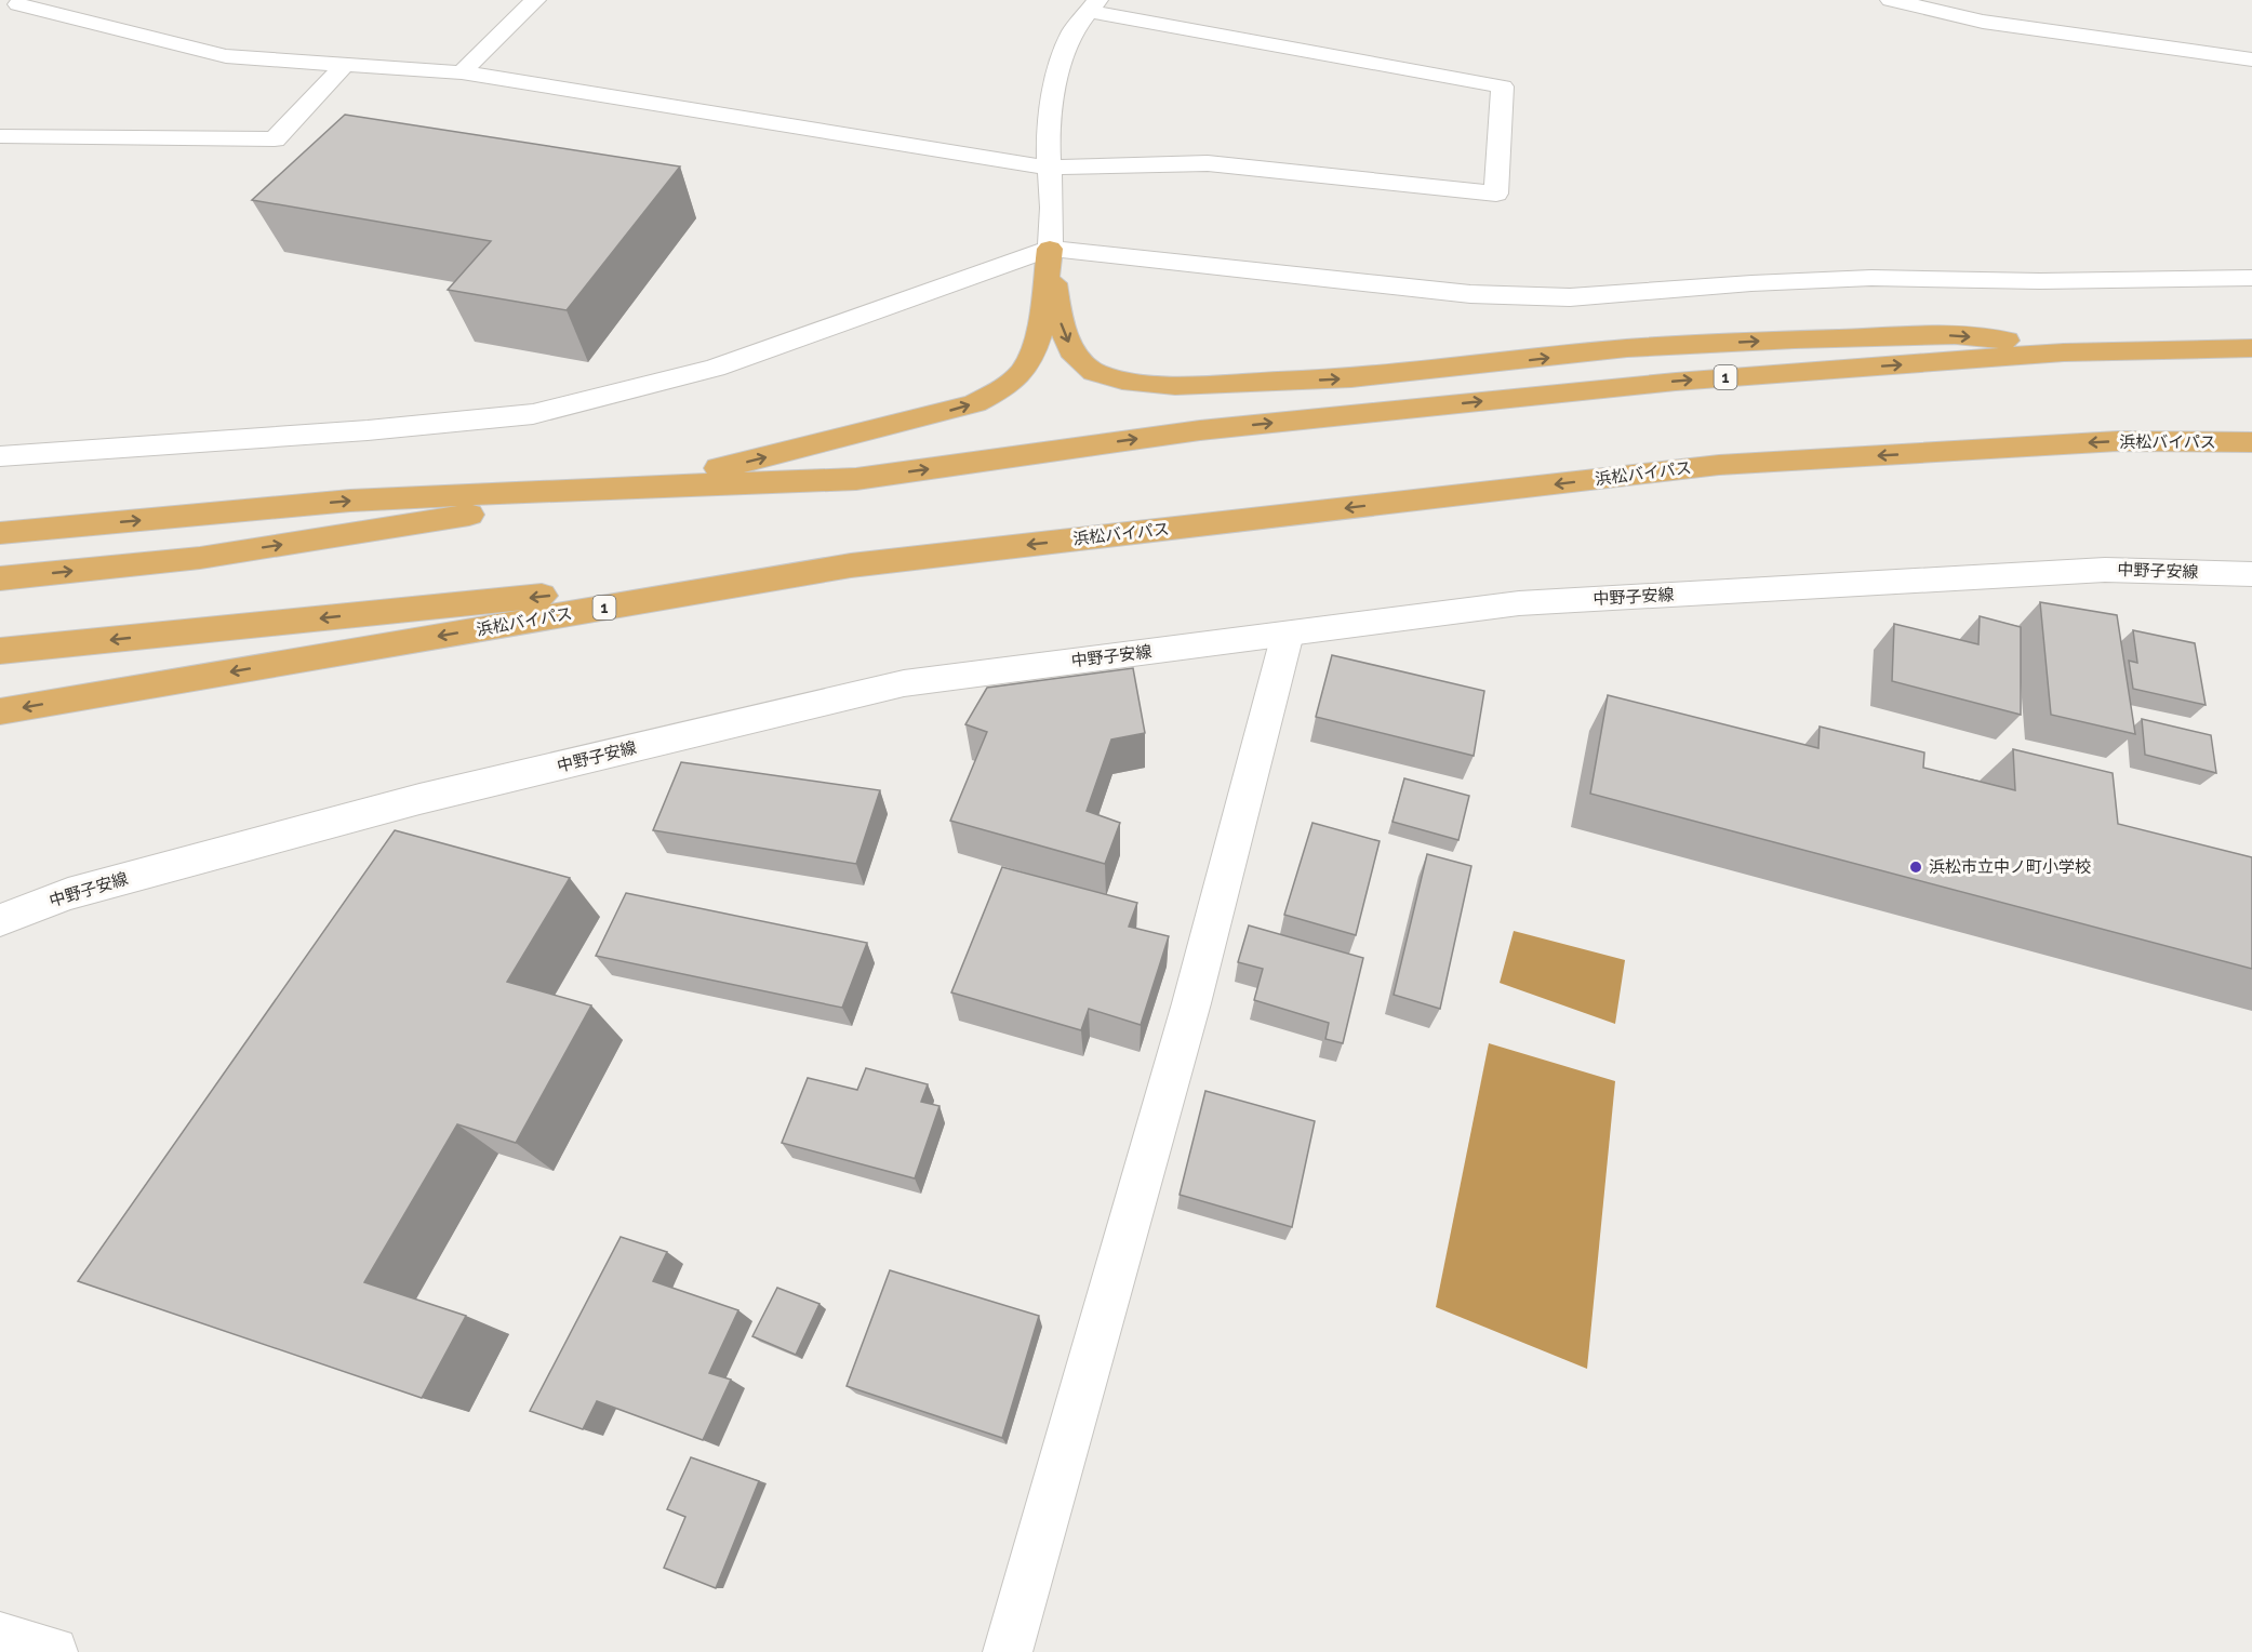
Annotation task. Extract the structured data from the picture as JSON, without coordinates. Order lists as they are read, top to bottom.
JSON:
{
  "streets": {
    "highway": ["1", "浜松バイパス"],
    "street": ["中野子安線"]
  },
  "places": ["浜松市立中ノ町小学校"]
}
